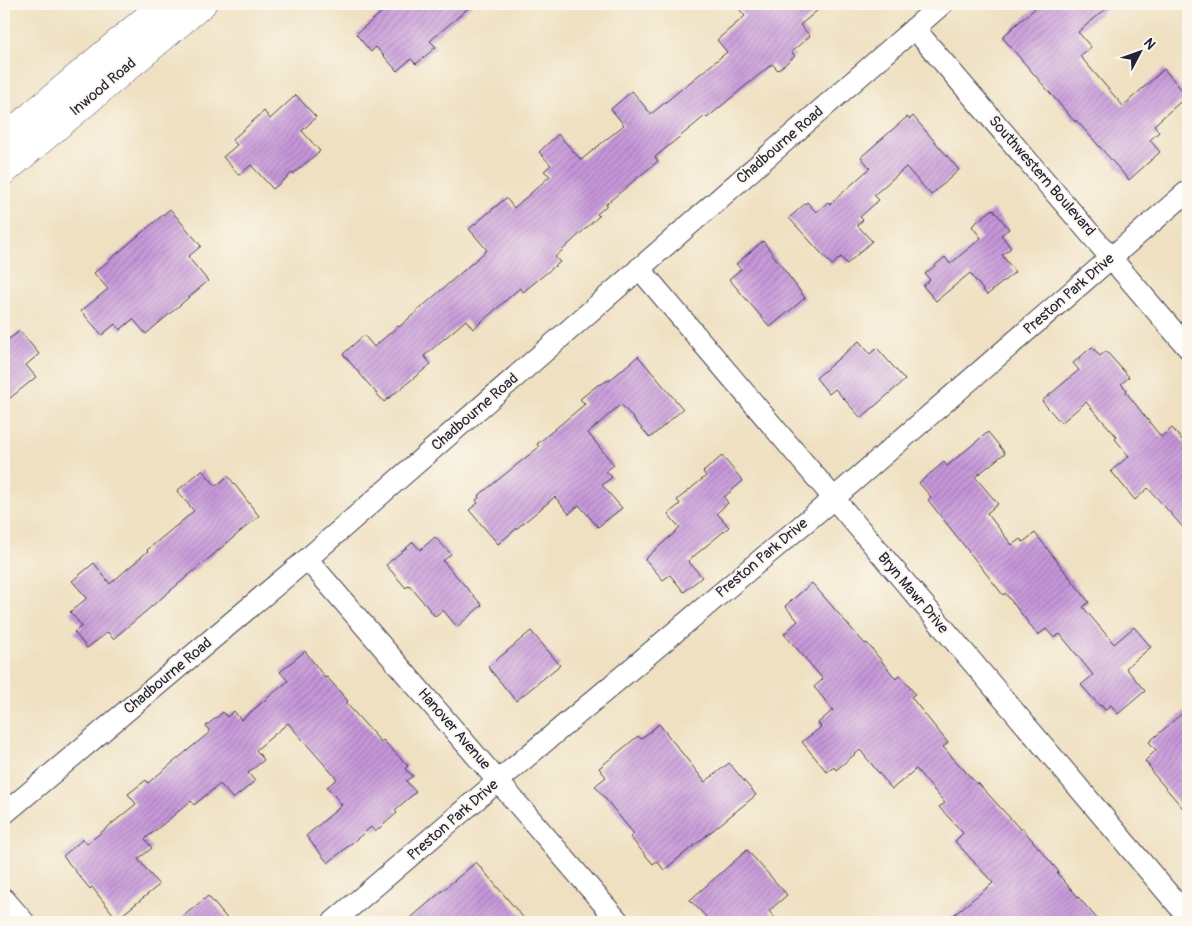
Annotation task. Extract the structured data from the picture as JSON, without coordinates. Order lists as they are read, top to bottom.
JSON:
{
  "streets": {
    "main road": ["Inwood Road"],
    "street": [
      "Chadbourne Road",
      "Southwestern Boulevard",
      "Preston Park Drive",
      "Bryn Mawr Drive",
      "Hanover Avenue"
    ]
  },
  "crossings": [
    ["Chadbourne Road", "Southwestern Boulevard"],
    ["Chadbourne Road", "Bryn Mawr Drive"],
    ["Chadbourne Road", "Hanover Avenue"],
    ["Southwestern Boulevard", "Preston Park Drive"],
    ["Preston Park Drive", "Bryn Mawr Drive"],
    ["Preston Park Drive", "Hanover Avenue"]
  ],
  "north": "top right"
}
